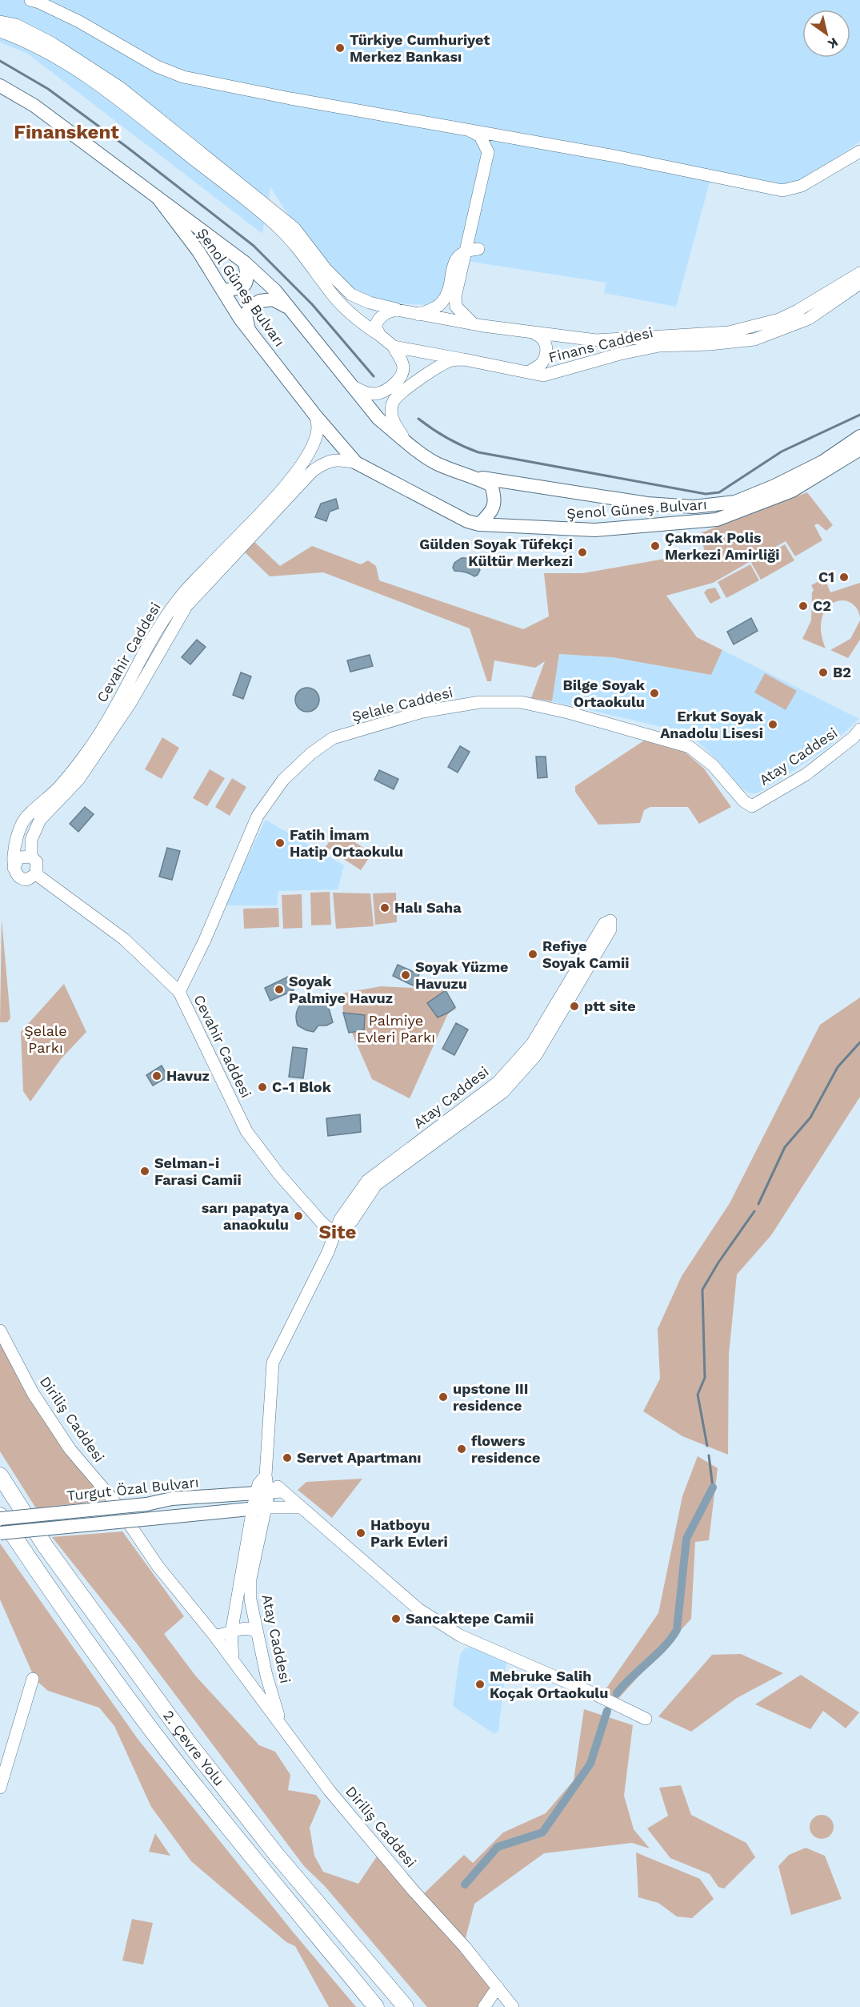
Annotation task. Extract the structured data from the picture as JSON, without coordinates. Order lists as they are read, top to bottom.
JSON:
{
  "streets": {
    "highway": ["2. Çevre Yolu"],
    "main road": ["Şenol Güneş Bulvarı", "Atay Caddesi", "Turgut Özal Bulvarı"],
    "street": [
      "Finans Caddesi",
      "Cevahir Caddesi",
      "Şelale Caddesi",
      "Diriliş Caddesi"
    ]
  },
  "crossings": [
    ["Şenol Güneş Bulvarı", "Finans Caddesi"],
    ["Şenol Güneş Bulvarı", "Cevahir Caddesi"],
    ["Cevahir Caddesi", "Şelale Caddesi"],
    ["Cevahir Caddesi", "Atay Caddesi"],
    ["Şelale Caddesi", "Atay Caddesi"],
    ["Atay Caddesi", "Diriliş Caddesi"],
    ["Atay Caddesi", "Turgut Özal Bulvarı"],
    ["Turgut Özal Bulvarı", "2. Çevre Yolu"]
  ],
  "districts": ["Finanskent", "Site"],
  "parks": ["Palmiye Evleri Parkı", "Şelale Parkı"],
  "places": [
    "Türkiye Cumhuriyet Merkez Bankası",
    "Çakmak Polis Merkezi Amirliği",
    "Gülden Soyak Tüfekçi Kültür Merkezi",
    "C1",
    "C2",
    "B2",
    "Bilge Soyak Ortaokulu",
    "Erkut Soyak Anadolu Lisesi",
    "Fatih İmam Hatip Ortaokulu",
    "Halı Saha",
    "Refiye Soyak Camii",
    "Soyak Yüzme Havuzu",
    "Soyak Palmiye Havuz",
    "ptt site",
    "Havuz",
    "C-1 Blok",
    "Selman-i Farasi Camii",
    "sarı papatya anaokulu",
    "upstone III residence",
    "flowers residence",
    "Servet Apartmanı",
    "Hatboyu Park Evleri",
    "Sancaktepe Camii",
    "Mebruke Salih Koçak Ortaokulu"
  ],
  "north": "bottom right"
}
